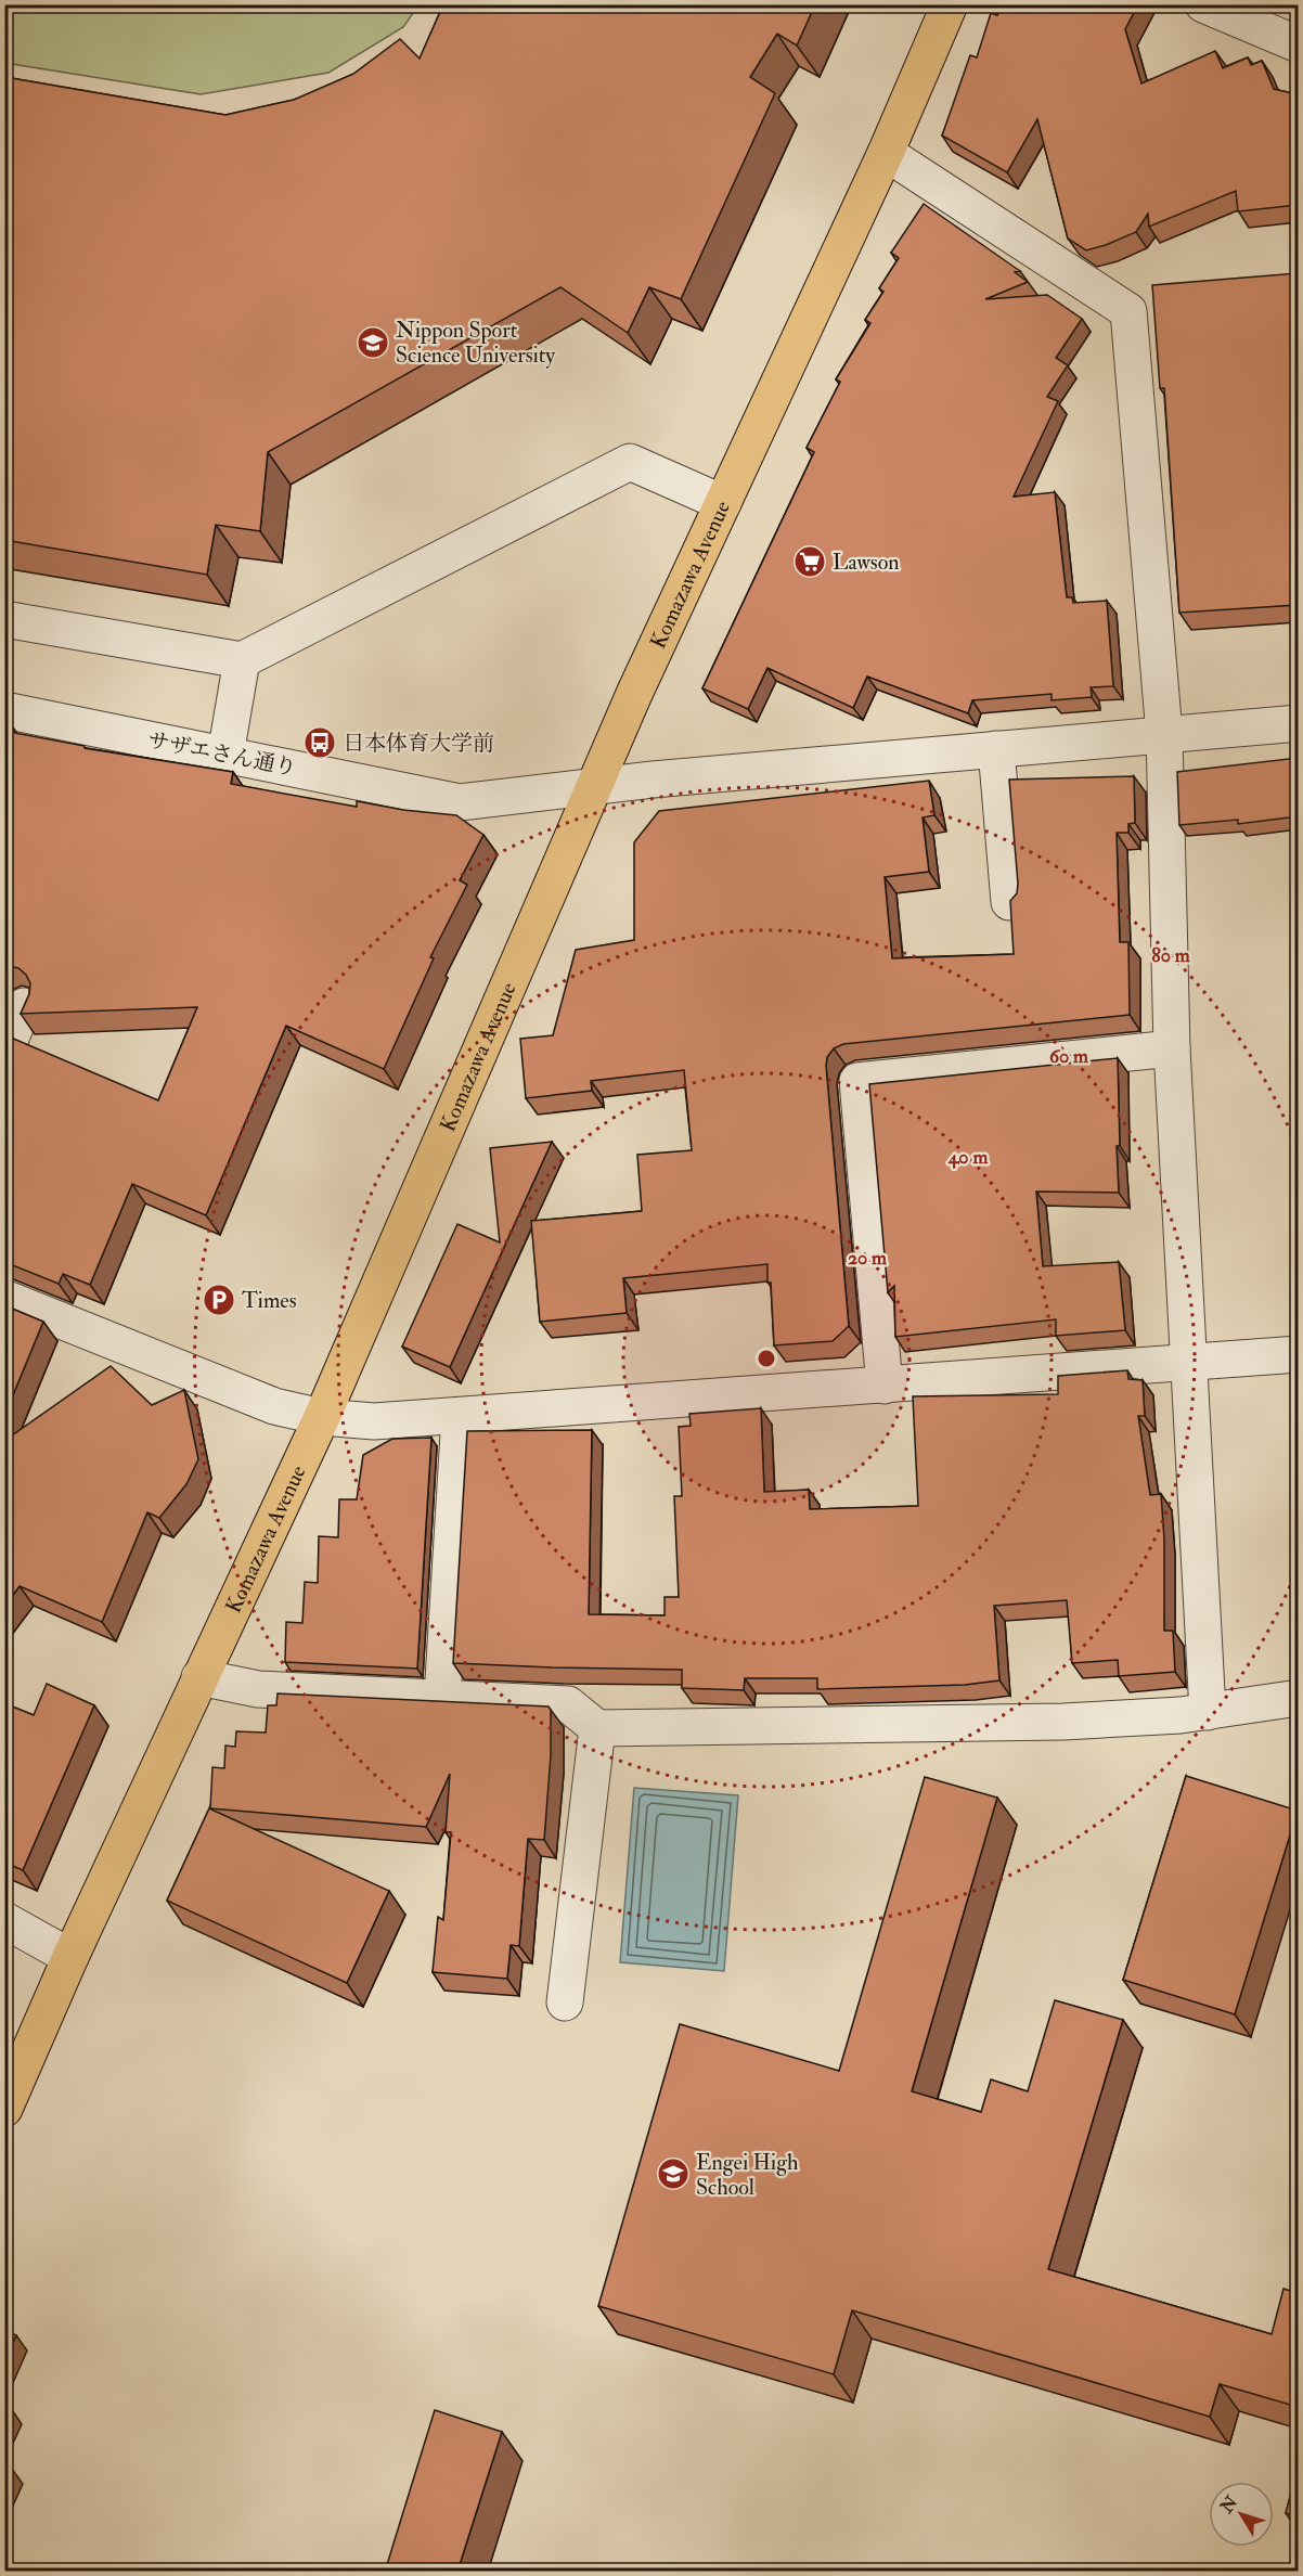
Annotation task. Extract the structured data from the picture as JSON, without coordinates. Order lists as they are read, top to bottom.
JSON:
{
  "streets": {
    "main road": ["Komazawa Avenue"],
    "street": ["サザエさん通り"]
  },
  "crossings": [
    ["Komazawa Avenue", "サザエさん通り"]
  ],
  "places": {
    "school or university": ["Nippon Sport Science University", "Engei High School"],
    "supermarket": ["Lawson"],
    "bus stop": ["日本体育大学前"],
    "parking": ["Times"]
  },
  "north": "top left",
  "rings": [
    "80 m",
    "60 m",
    "40 m",
    "20 m"
  ]
}
